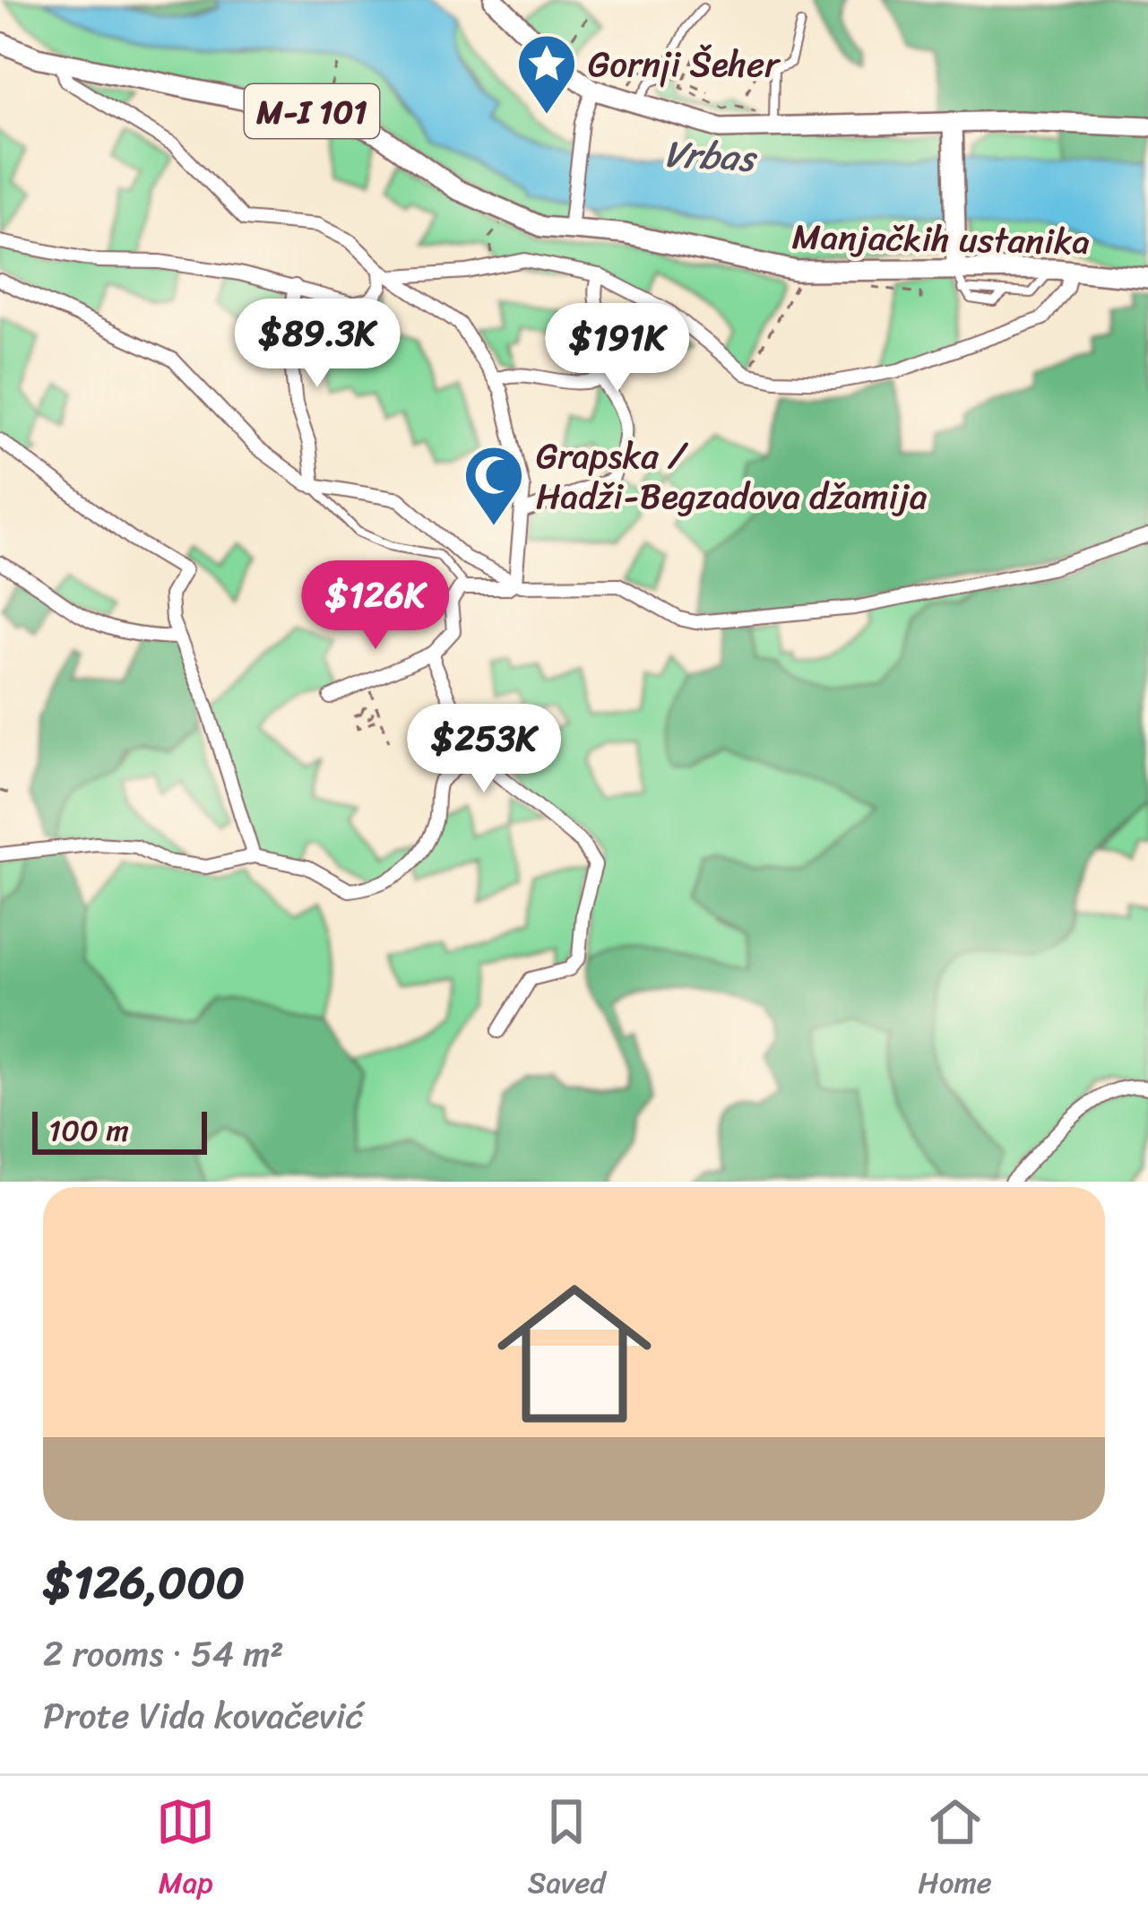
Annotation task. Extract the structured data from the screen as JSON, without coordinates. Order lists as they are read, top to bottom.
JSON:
{
  "streets": {
    "main road": ["M-I 101", "Manjačkih ustanika"]
  },
  "water": ["Vrbas"],
  "places": {
    "place": ["Gornji Šeher"],
    "mosque": ["Grapska / Hadži-Begzadova džamija"]
  },
  "scale_bar": "100 m",
  "page": {
    "price": [
      "$89.3K",
      "$191K",
      "$126K",
      "$253K"
    ],
    "scale": "100 m",
    "list": [
      {
        "name": "$126,000",
        "note": "2 rooms · 54 m² · Prote Vida kovačević"
      }
    ],
    "tabs": ["Map", "Saved", "Home"]
  }
}
